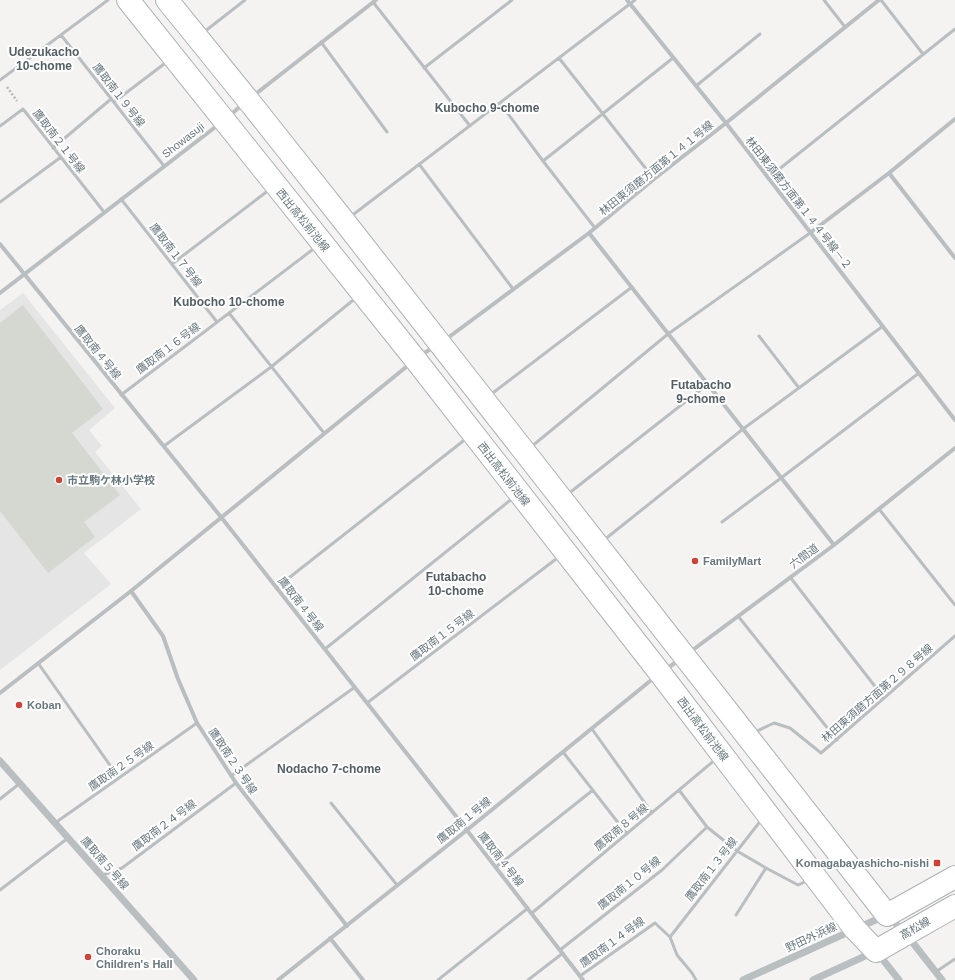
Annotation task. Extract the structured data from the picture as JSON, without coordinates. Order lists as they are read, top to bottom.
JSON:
{
  "streets": {
    "main road": ["西出高松前池線", "高松線"],
    "street": [
      "Showasuji",
      "林田東須磨方面第１４１号線",
      "林田東須磨方面第１４４号線－２",
      "鷹取南４号線",
      "六間道",
      "鷹取南２３号線",
      "鷹取南１号線",
      "鷹取南５号線",
      "野田外浜線"
    ],
    "lane": [
      "鷹取南１９号線",
      "鷹取南２１号線",
      "鷹取南１７号線",
      "鷹取南１６号線",
      "鷹取南１５号線",
      "林田東須磨方面第２９８号線",
      "鷹取南２５号線",
      "鷹取南２４号線",
      "鷹取南８号線",
      "鷹取南１３号線",
      "鷹取南１０号線",
      "鷹取南１４号線"
    ]
  },
  "crossings": [
    ["鷹取南１９号線", "Showasuji"],
    ["Showasuji", "鷹取南２１号線"],
    ["Showasuji", "西出高松前池線"],
    ["Showasuji", "鷹取南１７号線"],
    ["Showasuji", "鷹取南４号線"],
    ["林田東須磨方面第１４１号線", "林田東須磨方面第１４４号線－２"],
    ["林田東須磨方面第１４１号線", "西出高松前池線"],
    ["林田東須磨方面第１４１号線", "鷹取南４号線"],
    ["林田東須磨方面第１４１号線", "鷹取南２３号線"],
    ["西出高松前池線", "鷹取南１６号線"],
    ["西出高松前池線", "六間道"],
    ["西出高松前池線", "鷹取南１５号線"],
    ["西出高松前池線", "鷹取南１号線"],
    ["西出高松前池線", "鷹取南８号線"],
    ["西出高松前池線", "鷹取南１３号線"],
    ["西出高松前池線", "高松線"],
    ["西出高松前池線", "野田外浜線"],
    ["鷹取南１７号線", "鷹取南１６号線"],
    ["鷹取南１６号線", "鷹取南４号線"],
    ["鷹取南４号線", "鷹取南１５号線"],
    ["鷹取南４号線", "鷹取南１号線"],
    ["鷹取南４号線", "鷹取南８号線"],
    ["鷹取南４号線", "鷹取南１０号線"],
    ["鷹取南４号線", "鷹取南１４号線"],
    ["六間道", "鷹取南１号線"],
    ["鷹取南２３号線", "鷹取南２５号線"],
    ["鷹取南２３号線", "鷹取南１号線"],
    ["鷹取南２３号線", "鷹取南２４号線"],
    ["鷹取南２５号線", "鷹取南５号線"],
    ["鷹取南２４号線", "鷹取南５号線"],
    ["鷹取南１３号線", "鷹取南１４号線"]
  ],
  "districts": [
    "Udezukacho 10-chome",
    "Kubocho 9-chome",
    "Kubocho 10-chome",
    "Futabacho 9-chome",
    "Futabacho 10-chome",
    "Nodacho 7-chome"
  ],
  "places": {
    "other": [
      "市立駒ケ林小学校",
      "FamilyMart",
      "Koban",
      "Choraku Children's Hall"
    ],
    "transit": ["Komagabayashicho-nishi"]
  }
}
